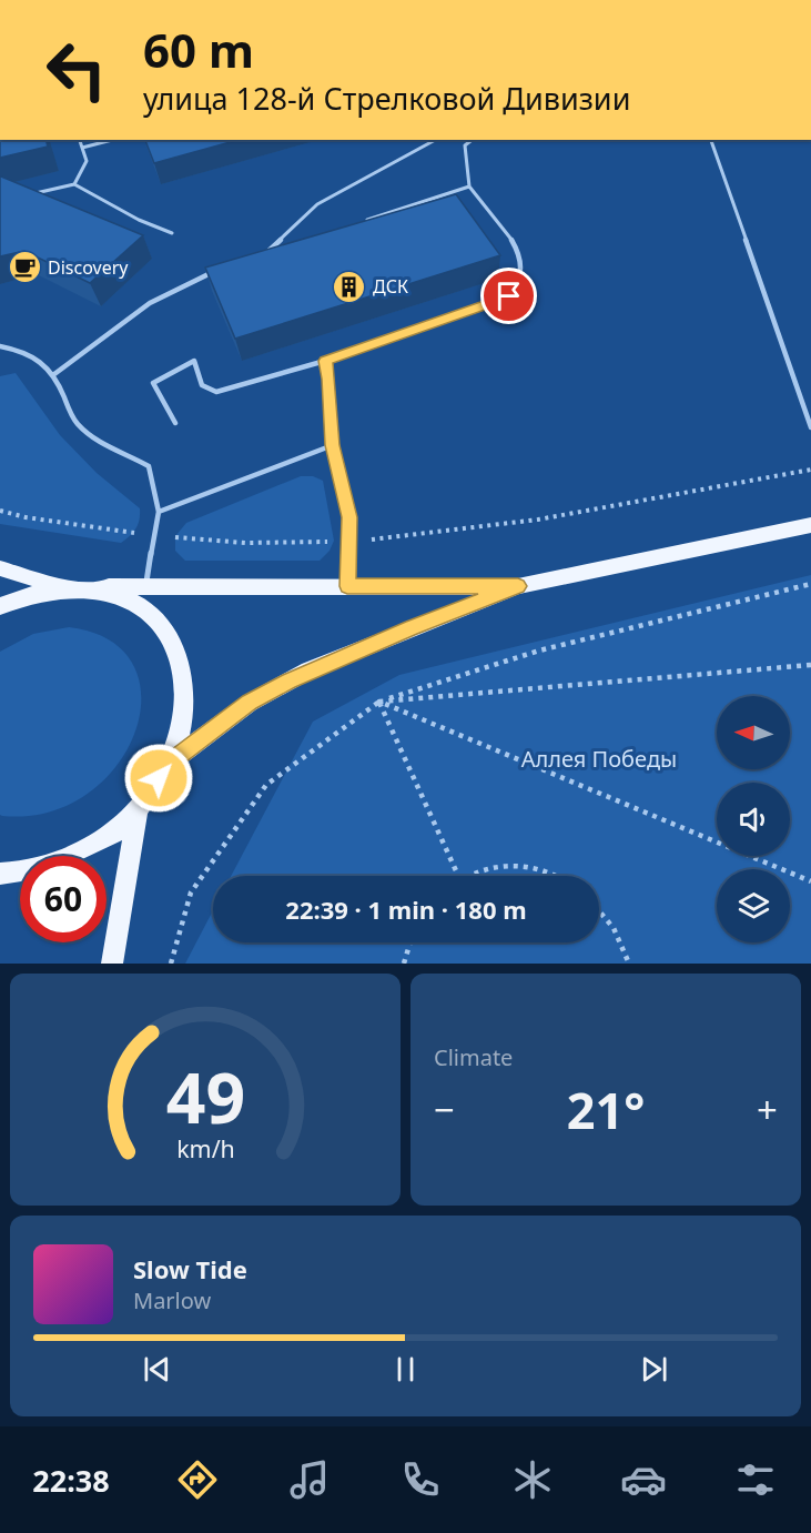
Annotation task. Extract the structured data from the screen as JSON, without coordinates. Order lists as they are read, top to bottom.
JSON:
{
  "parks": ["Аллея Победы"],
  "places": {
    "cafe": ["Discovery"],
    "building": ["ДСК"]
  },
  "north": "left",
  "page": {
    "turn": ["60 m", "улица 128-й Стрелковой Дивизии"],
    "limit": "60",
    "trip": "22:39 · 1 min · 180 m",
    "tile": "Climate",
    "heat": ["−", "21°", "+"],
    "song": ["Slow Tide", "Marlow"],
    "tabs": "22:38",
    "gauge": ["49", "km/h"]
  }
}
